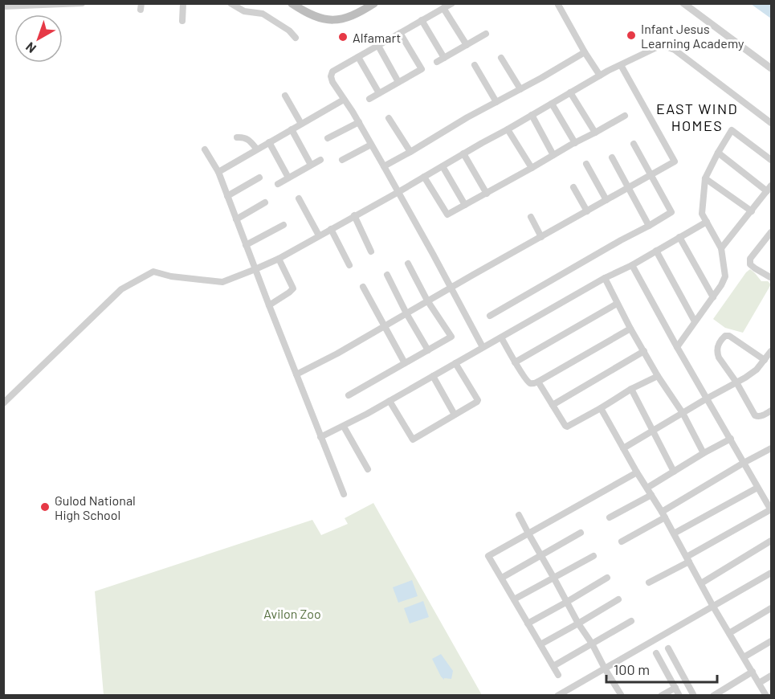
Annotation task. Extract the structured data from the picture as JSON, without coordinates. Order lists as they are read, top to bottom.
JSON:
{
  "districts": ["EAST WIND HOMES"],
  "parks": ["Avilon Zoo"],
  "places": ["Infant Jesus Learning Academy", "Alfamart", "Gulod National High School"],
  "scale_bar": "100 m",
  "north": "bottom left"
}
